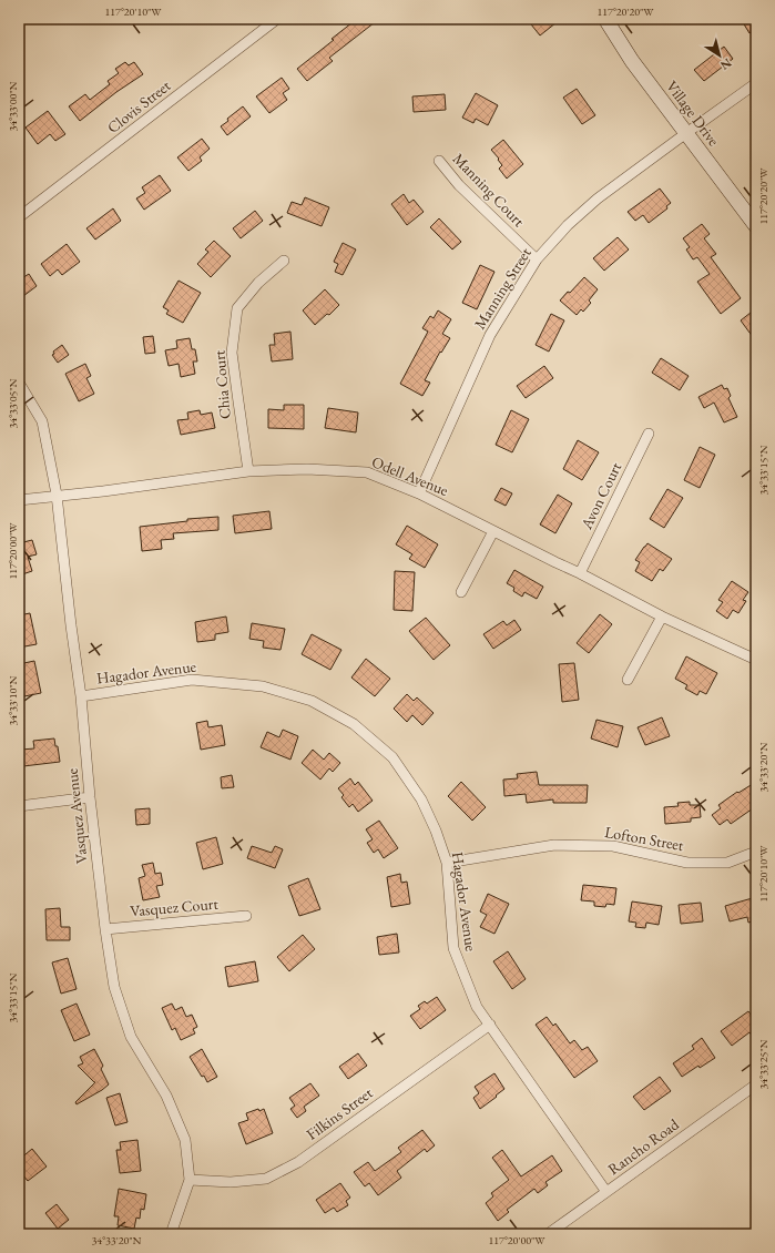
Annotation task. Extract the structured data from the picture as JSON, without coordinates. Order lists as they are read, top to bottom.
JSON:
{
  "streets": {
    "main road": ["Village Drive"],
    "street": [
      "Clovis Street",
      "Manning Court",
      "Manning Street",
      "Chia Court",
      "Odell Avenue",
      "Avon Court",
      "Hagador Avenue",
      "Vasquez Avenue",
      "Lofton Street",
      "Vasquez Court",
      "Filkins Street",
      "Rancho Road"
    ]
  },
  "crossings": [
    ["Village Drive", "Manning Street"],
    ["Manning Court", "Manning Street"],
    ["Manning Street", "Odell Avenue"],
    ["Chia Court", "Odell Avenue"],
    ["Odell Avenue", "Avon Court"],
    ["Odell Avenue", "Vasquez Avenue"],
    ["Hagador Avenue", "Vasquez Avenue"],
    ["Hagador Avenue", "Lofton Street"],
    ["Hagador Avenue", "Filkins Street"],
    ["Hagador Avenue", "Rancho Road"],
    ["Vasquez Avenue", "Vasquez Court"],
    ["Vasquez Avenue", "Filkins Street"]
  ],
  "north": "bottom right",
  "coordinates": [
    "117°20'10\"W",
    "117°20'20\"W",
    "34°33'00\"N",
    "34°33'05\"N",
    "34°33'15\"N",
    "117°20'00\"W",
    "34°33'10\"N",
    "34°33'20\"N",
    "34°33'25\"N"
  ]
}
